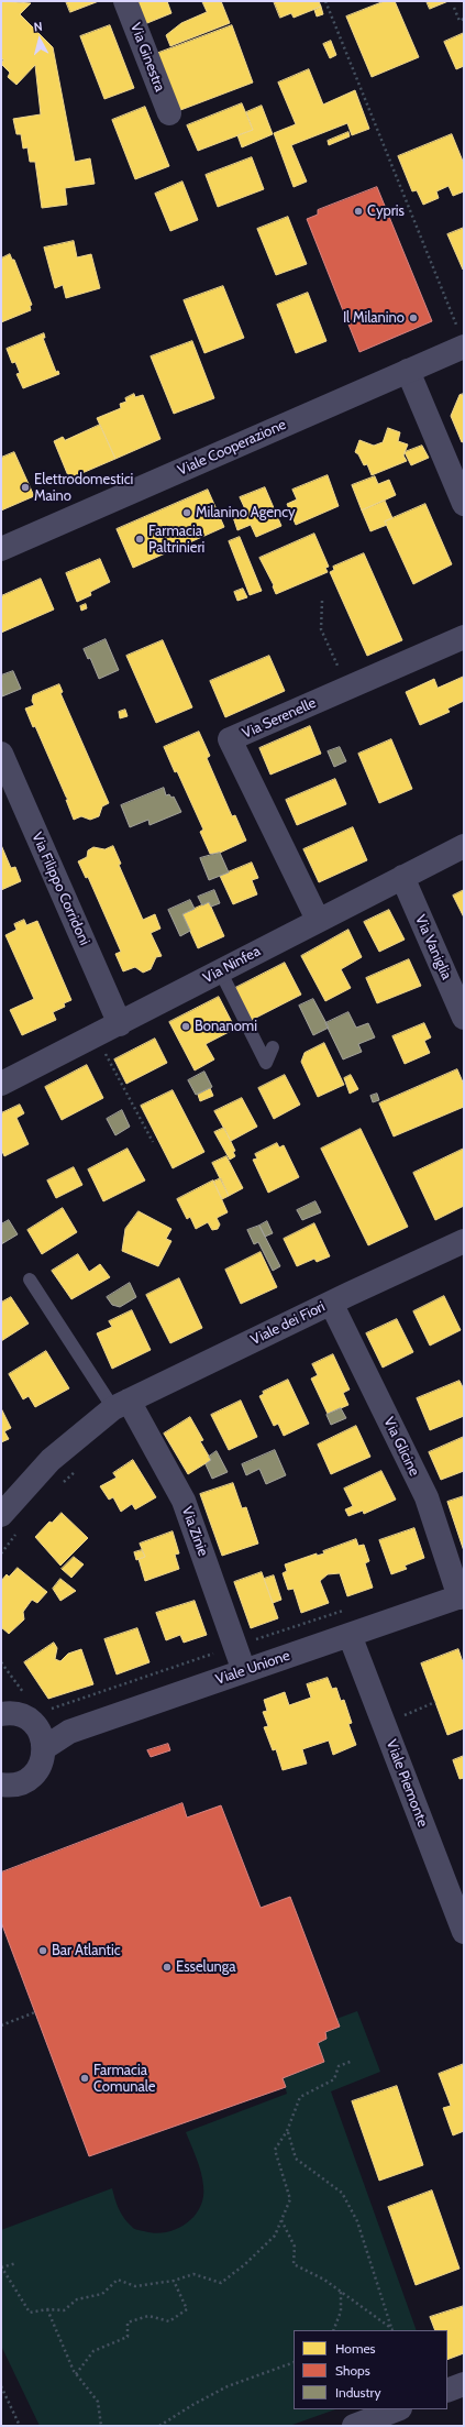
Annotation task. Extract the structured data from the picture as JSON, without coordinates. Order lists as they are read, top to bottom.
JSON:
{
  "streets": {
    "street": [
      "Via Ginestra",
      "Viale Cooperazione",
      "Via Serenelle",
      "Via Filippo Corridoni",
      "Via Vaniglia",
      "Via Ninfea",
      "Viale dei Fiori",
      "Via Glicine",
      "Via Zinie",
      "Viale Unione",
      "Viale Piemonte"
    ]
  },
  "crossings": [
    ["Via Serenelle", "Via Ninfea"],
    ["Via Filippo Corridoni", "Via Ninfea"],
    ["Via Vaniglia", "Via Ninfea"],
    ["Viale dei Fiori", "Via Glicine"],
    ["Viale dei Fiori", "Via Zinie"],
    ["Via Glicine", "Viale Unione"],
    ["Via Zinie", "Viale Unione"],
    ["Viale Unione", "Viale Piemonte"]
  ],
  "places": [
    "Cypris",
    "Il Milanino",
    "Elettrodomestici Maino",
    "Milanino Agency",
    "Farmacia Paltrinieri",
    "Bonanomi",
    "Bar Atlantic",
    "Esselunga",
    "Farmacia Comunale"
  ],
  "legend": ["Homes", "Shops", "Industry"],
  "north": "top"
}
